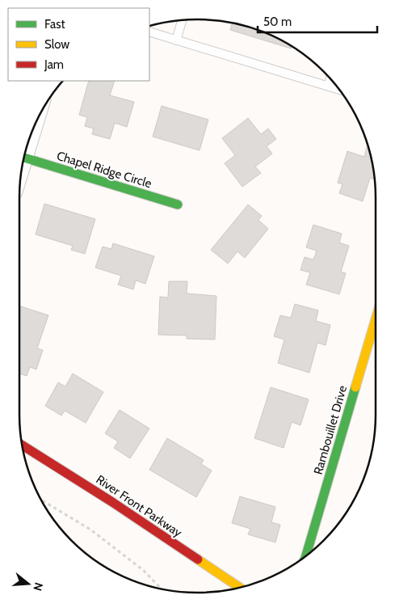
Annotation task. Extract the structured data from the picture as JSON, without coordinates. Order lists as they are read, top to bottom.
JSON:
{
  "streets": {
    "street": ["Chapel Ridge Circle", "Rambouillet Drive", "River Front Parkway"]
  },
  "legend": ["Fast", "Slow", "Jam"],
  "scale_bar": "50 m",
  "north": "right"
}
